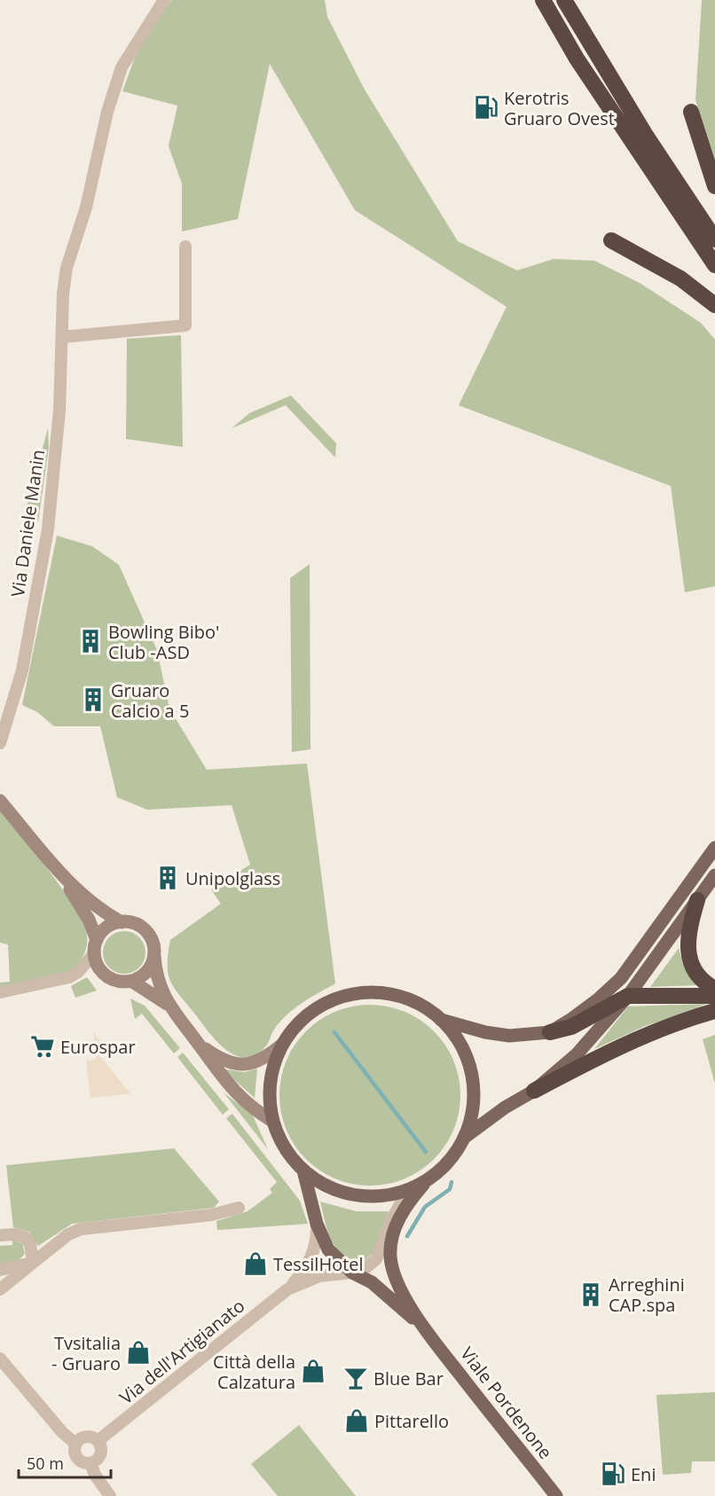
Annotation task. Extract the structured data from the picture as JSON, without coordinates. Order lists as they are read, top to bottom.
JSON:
{
  "streets": {
    "main road": ["Viale Pordenone"],
    "street": ["Via Daniele Manin", "Via dell'Artigianato"]
  },
  "places": {
    "fuel station": ["Kerotris Gruaro Ovest", "Eni"],
    "building": [
      "Bowling Bibo' Club -ASD",
      "Gruaro Calcio a 5",
      "Unipolglass",
      "Arreghini CAP.spa"
    ],
    "supermarket": ["Eurospar"],
    "shop": [
      "TessilHotel",
      "Tvsitalia - Gruaro",
      "Città della Calzatura",
      "Pittarello"
    ],
    "bar": ["Blue Bar"]
  },
  "scale_bar": "50 m"
}
